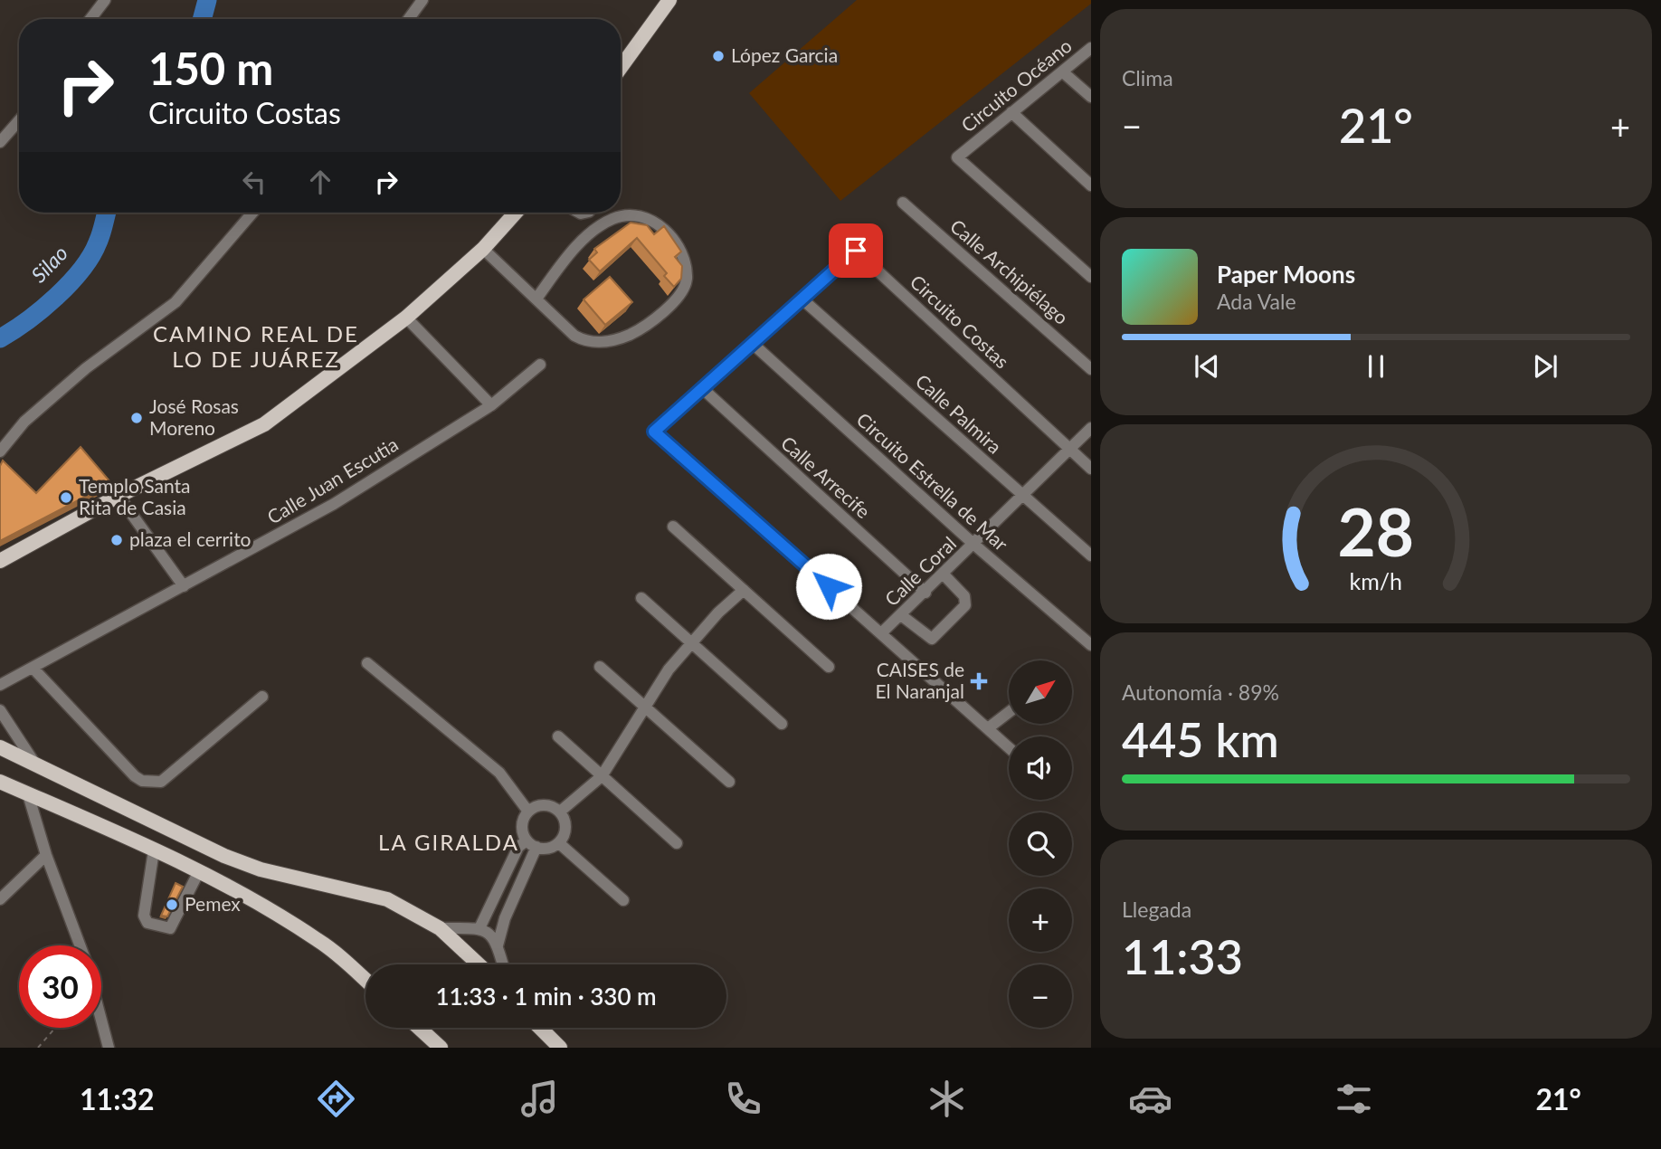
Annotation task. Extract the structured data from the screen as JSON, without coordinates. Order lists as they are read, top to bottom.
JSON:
{
  "streets": {
    "street": [
      "Circuito Océano",
      "Calle Archipiélago",
      "Circuito Costas",
      "Calle Palmira",
      "Calle Arrecife",
      "Calle Juan Escutia",
      "Circuito Estrella de Mar",
      "Calle Coral"
    ]
  },
  "crossings": [
    ["Circuito Costas", "Calle Palmira"],
    ["Circuito Costas", "Calle Arrecife"],
    ["Circuito Costas", "Circuito Estrella de Mar"],
    ["Circuito Costas", "Calle Coral"],
    ["Calle Palmira", "Calle Coral"],
    ["Calle Arrecife", "Calle Coral"],
    ["Circuito Estrella de Mar", "Calle Coral"]
  ],
  "districts": ["CAMINO REAL DE LO DE JUÁREZ", "LA GIRALDA"],
  "water": ["Silao"],
  "places": {
    "other": [
      "López Garcia",
      "José Rosas Moreno",
      "Templo Santa Rita de Casia",
      "plaza el cerrito",
      "Pemex"
    ],
    "health": ["CAISES de El Naranjal"]
  },
  "north": "top right",
  "page": {
    "tile": [
      "Clima",
      ["Autonomía · 89%", "445 km"],
      ["Llegada", "11:33"]
    ],
    "turn": ["150 m", "Circuito Costas"],
    "heat": ["−", "21°", "+"],
    "song": ["Paper Moons", "Ada Vale"],
    "map_buttons": ["+", "−"],
    "limit": "30",
    "trip": "11:33 · 1 min · 330 m",
    "tabs": ["11:32", "21°"],
    "gauge": ["28", "km/h"]
  }
}
